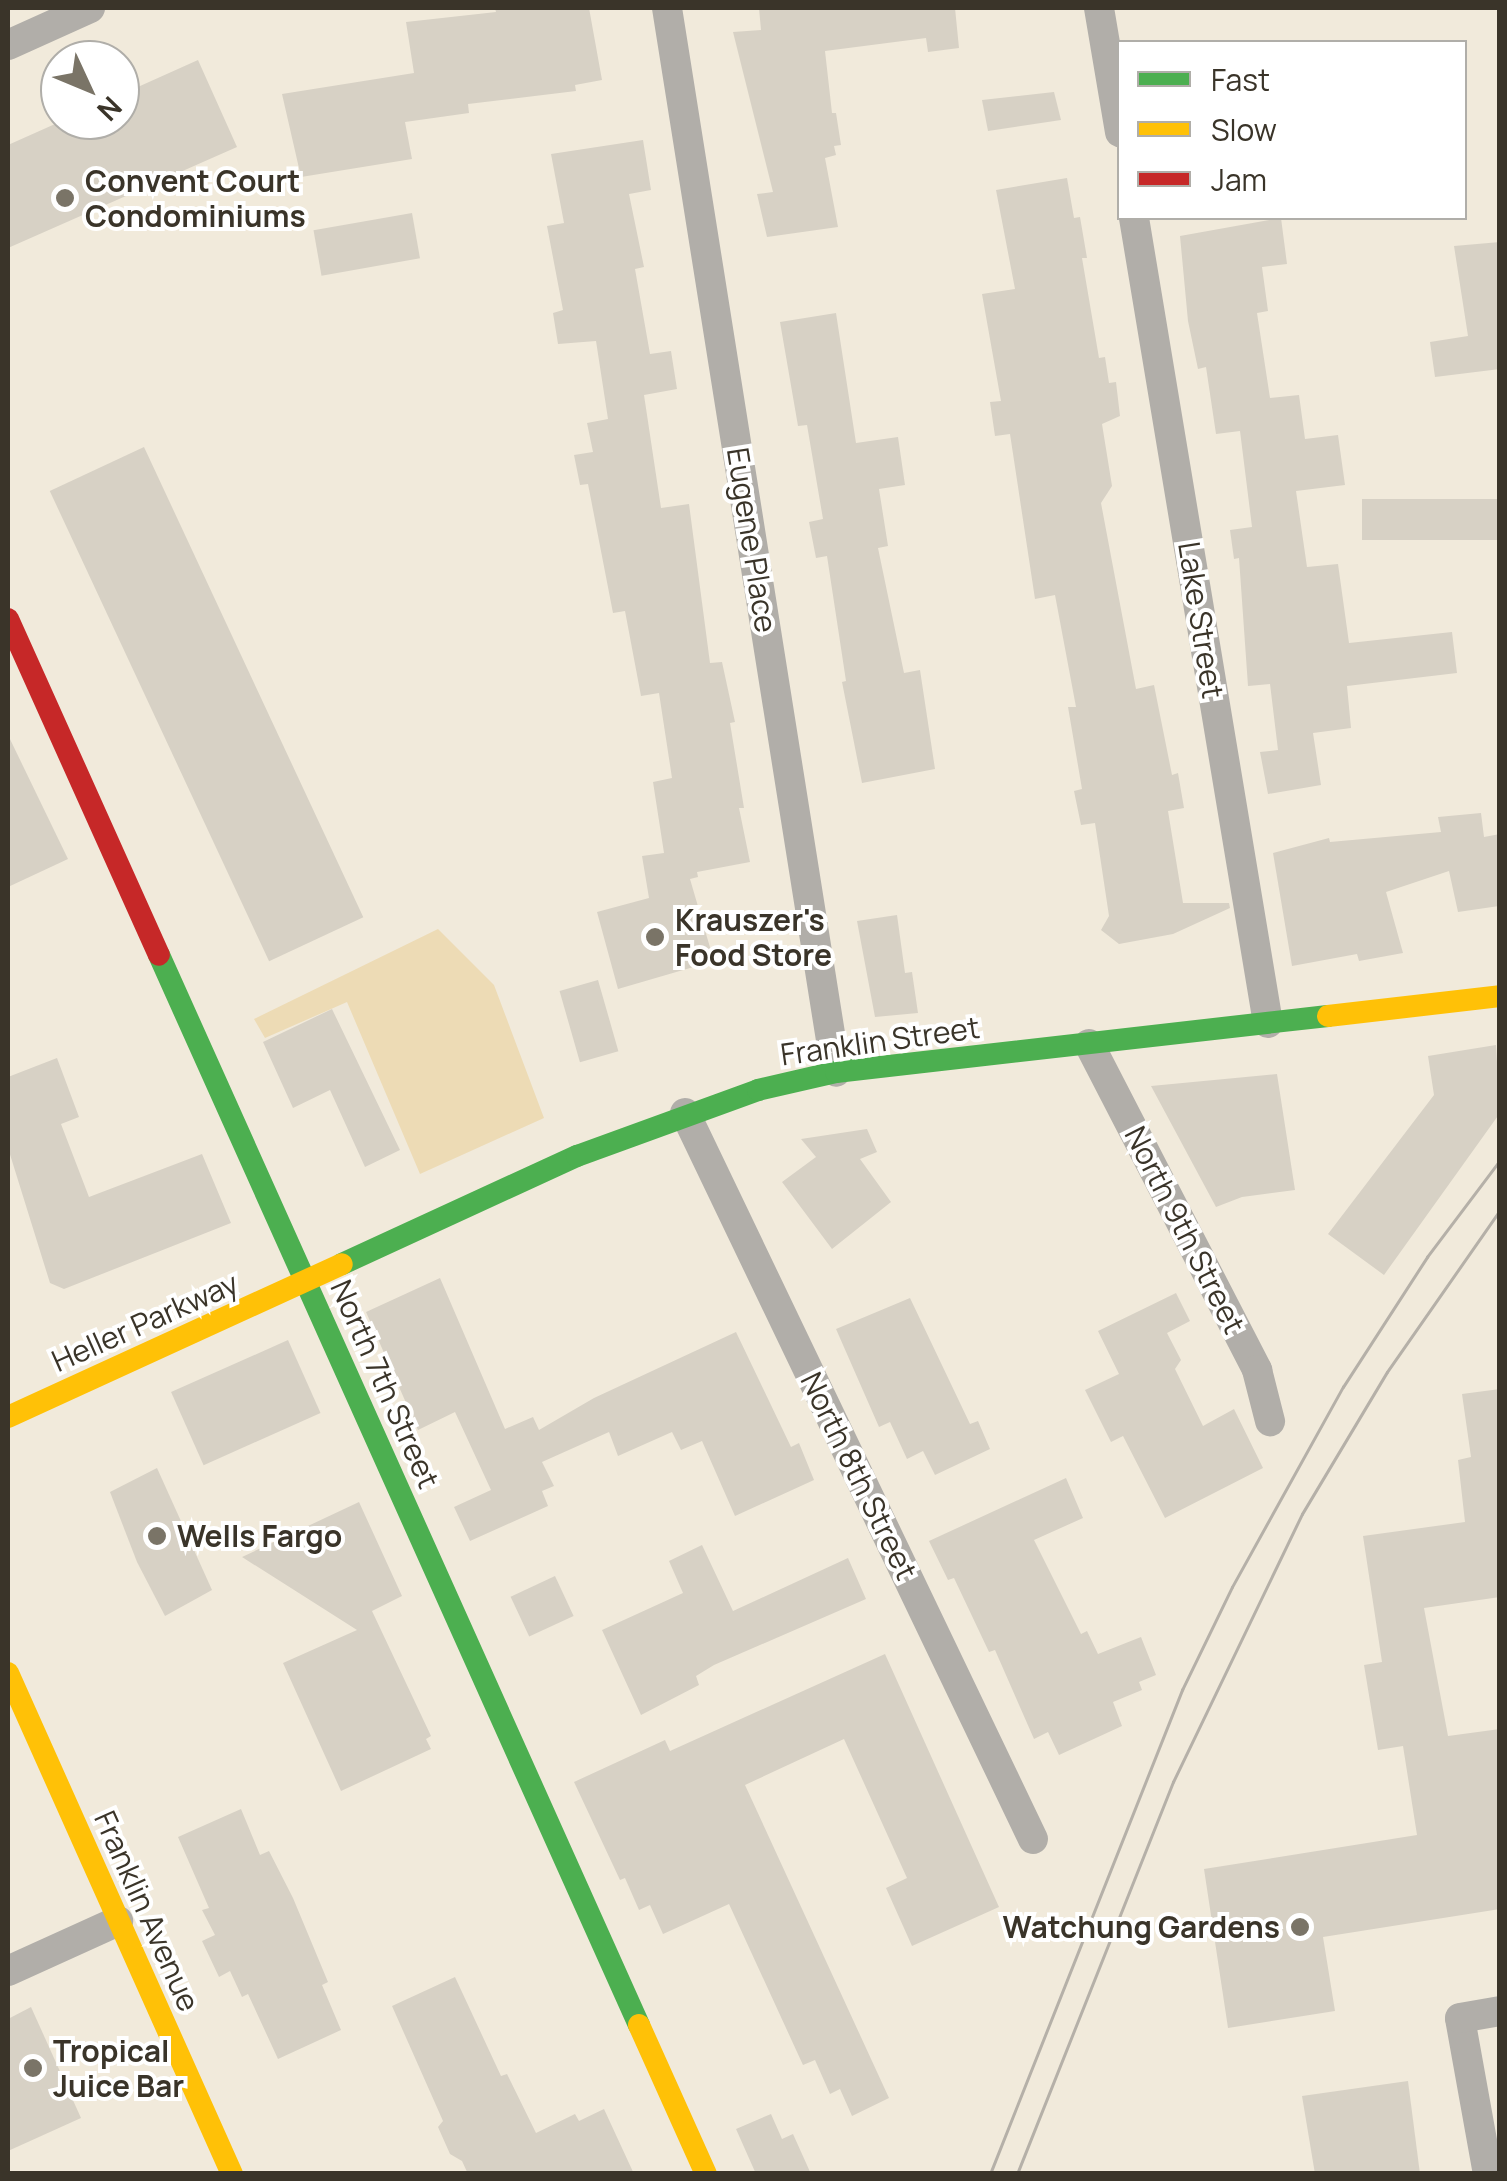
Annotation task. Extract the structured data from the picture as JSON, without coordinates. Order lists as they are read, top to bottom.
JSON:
{
  "streets": {
    "main road": [
      "Franklin Street",
      "Heller Parkway",
      "North 7th Street",
      "Franklin Avenue"
    ],
    "street": [
      "Eugene Place",
      "Lake Street",
      "North 9th Street",
      "North 8th Street"
    ]
  },
  "crossings": [
    ["Eugene Place", "Franklin Street"],
    ["Lake Street", "Franklin Street"],
    ["Franklin Street", "North 9th Street"],
    ["Franklin Street", "Heller Parkway"],
    ["Franklin Street", "North 7th Street"],
    ["Franklin Street", "North 8th Street"],
    ["Heller Parkway", "North 7th Street"]
  ],
  "places": [
    "Convent Court Condominiums",
    "Krauszer's Food Store",
    "Wells Fargo",
    "Watchung Gardens",
    "Tropical Juice Bar"
  ],
  "legend": ["Fast", "Slow", "Jam"],
  "north": "bottom right"
}
